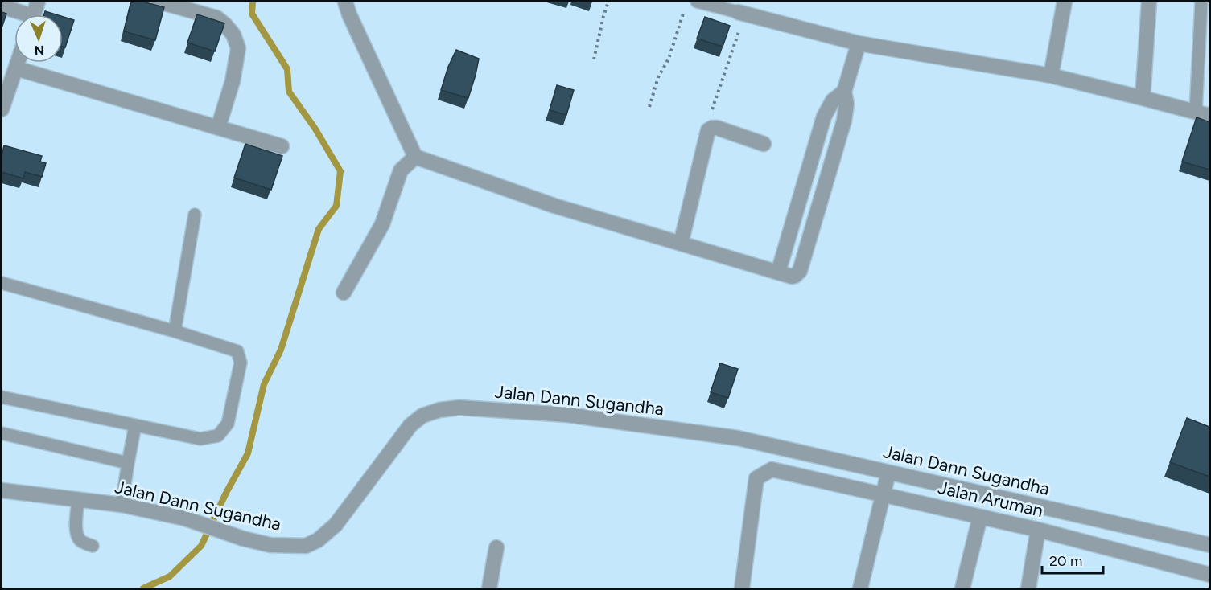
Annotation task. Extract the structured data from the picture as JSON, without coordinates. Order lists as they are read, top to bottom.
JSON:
{
  "streets": {
    "street": ["Jalan Dann Sugandha", "Jalan Aruman"]
  },
  "scale_bar": "20 m",
  "north": "bottom"
}
